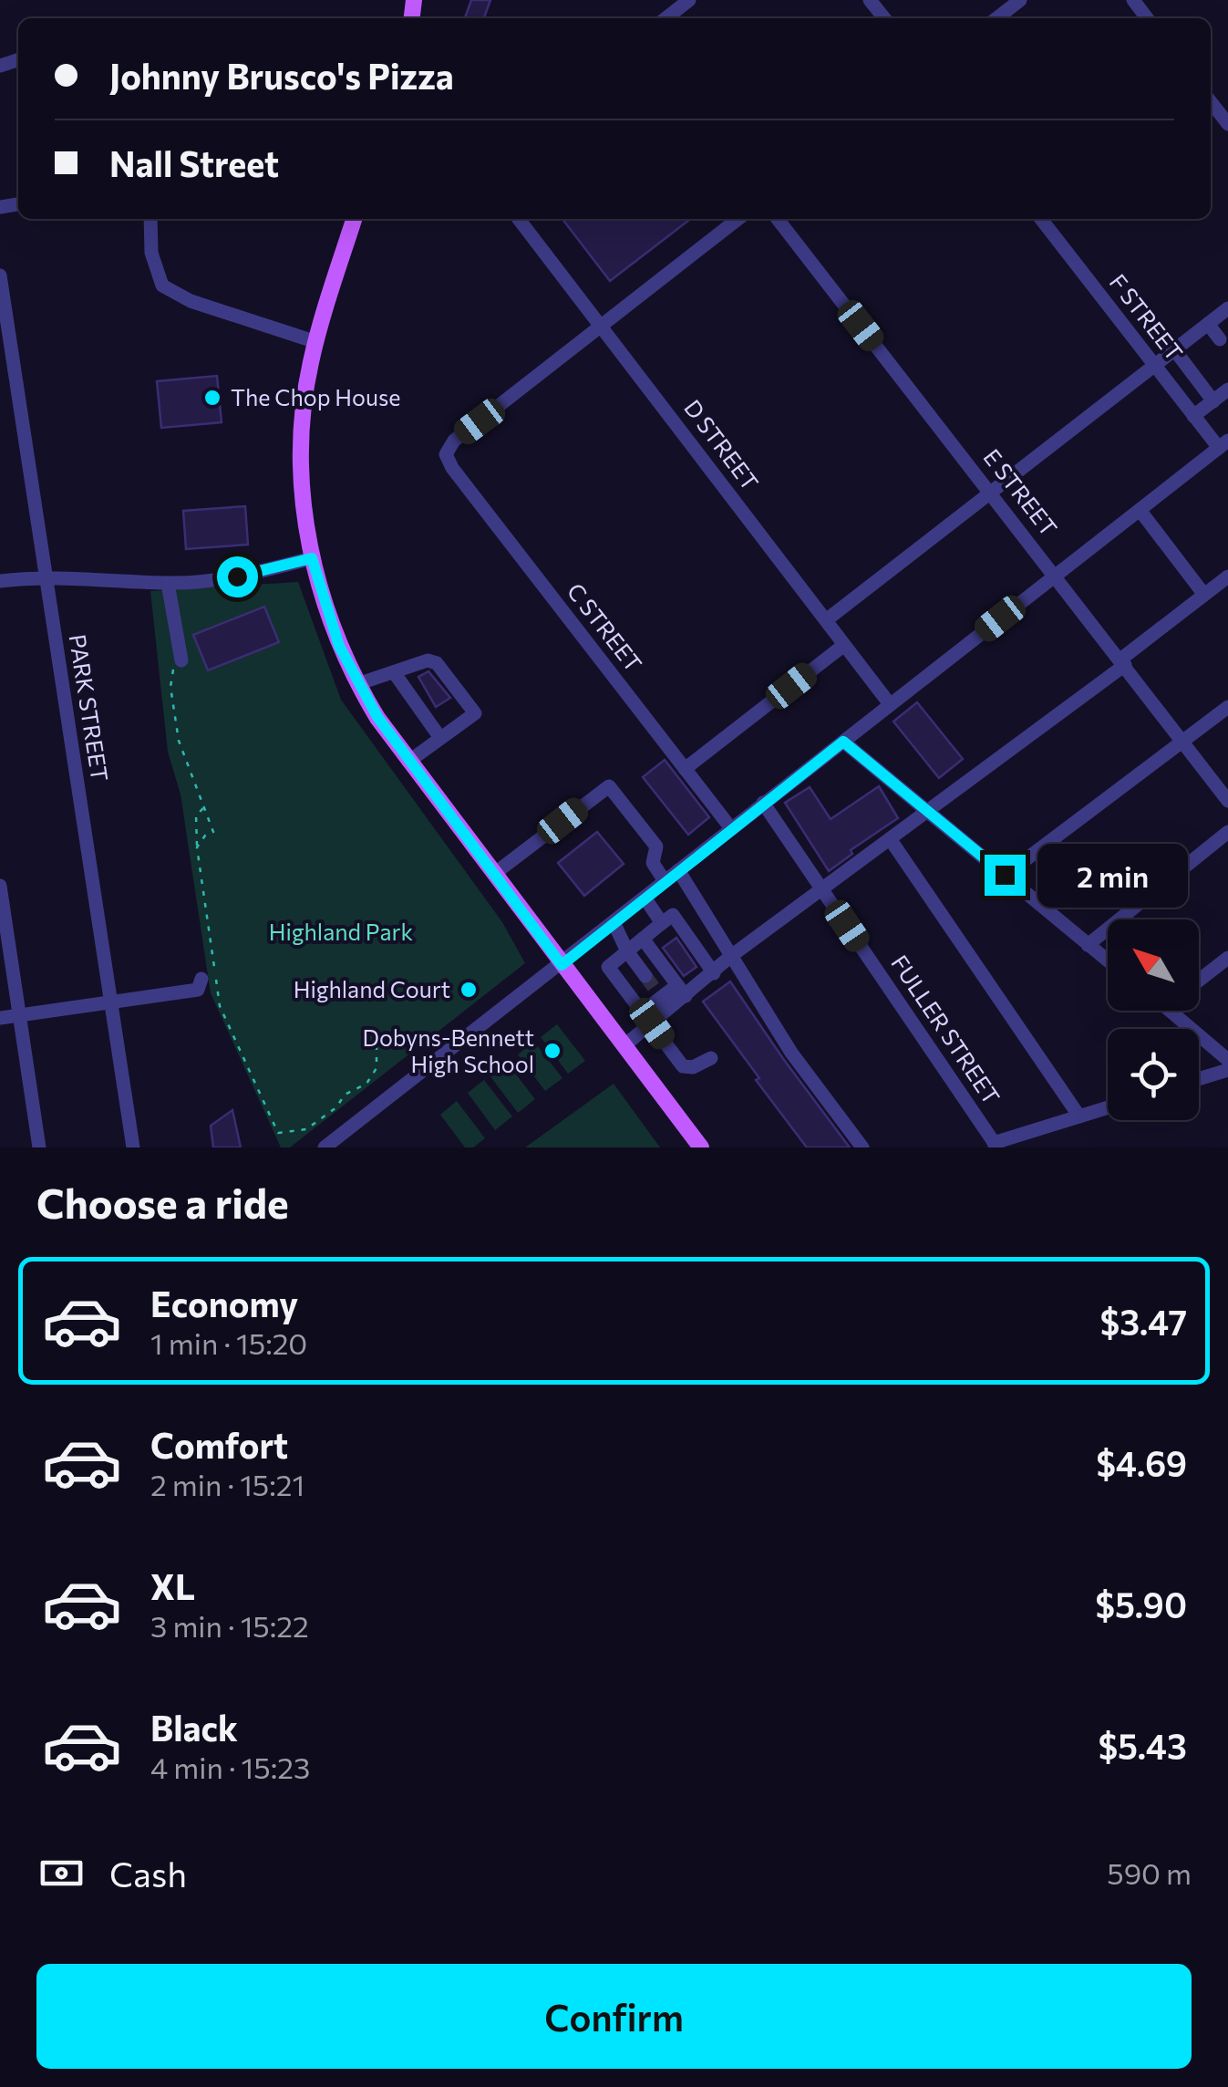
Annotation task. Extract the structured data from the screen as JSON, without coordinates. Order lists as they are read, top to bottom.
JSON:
{
  "streets": {
    "street": [
      "F STREET",
      "D STREET",
      "E STREET",
      "C STREET",
      "PARK STREET",
      "FULLER STREET"
    ]
  },
  "crossings": [
    ["D STREET", "C STREET"]
  ],
  "parks": ["Highland Park"],
  "places": ["The Chop House", "Highland Court", "Dobyns-Bennett High School"],
  "north": "top left",
  "page": {
    "banner": ["Johnny Brusco's Pizza", "Nall Street"],
    "bubble": "2 min",
    "heading": "Choose a ride",
    "list": [
      {
        "name": "Economy",
        "note": "1 min · 15:20",
        "value": "$3.47"
      },
      {
        "name": "Comfort",
        "note": "2 min · 15:21",
        "value": "$4.69"
      },
      {
        "name": "XL",
        "note": "3 min · 15:22",
        "value": "$5.90"
      },
      {
        "name": "Black",
        "note": "4 min · 15:23",
        "value": "$5.43"
      }
    ],
    "pay": ["Cash", "590 m"],
    "buttons": "Confirm"
  }
}
